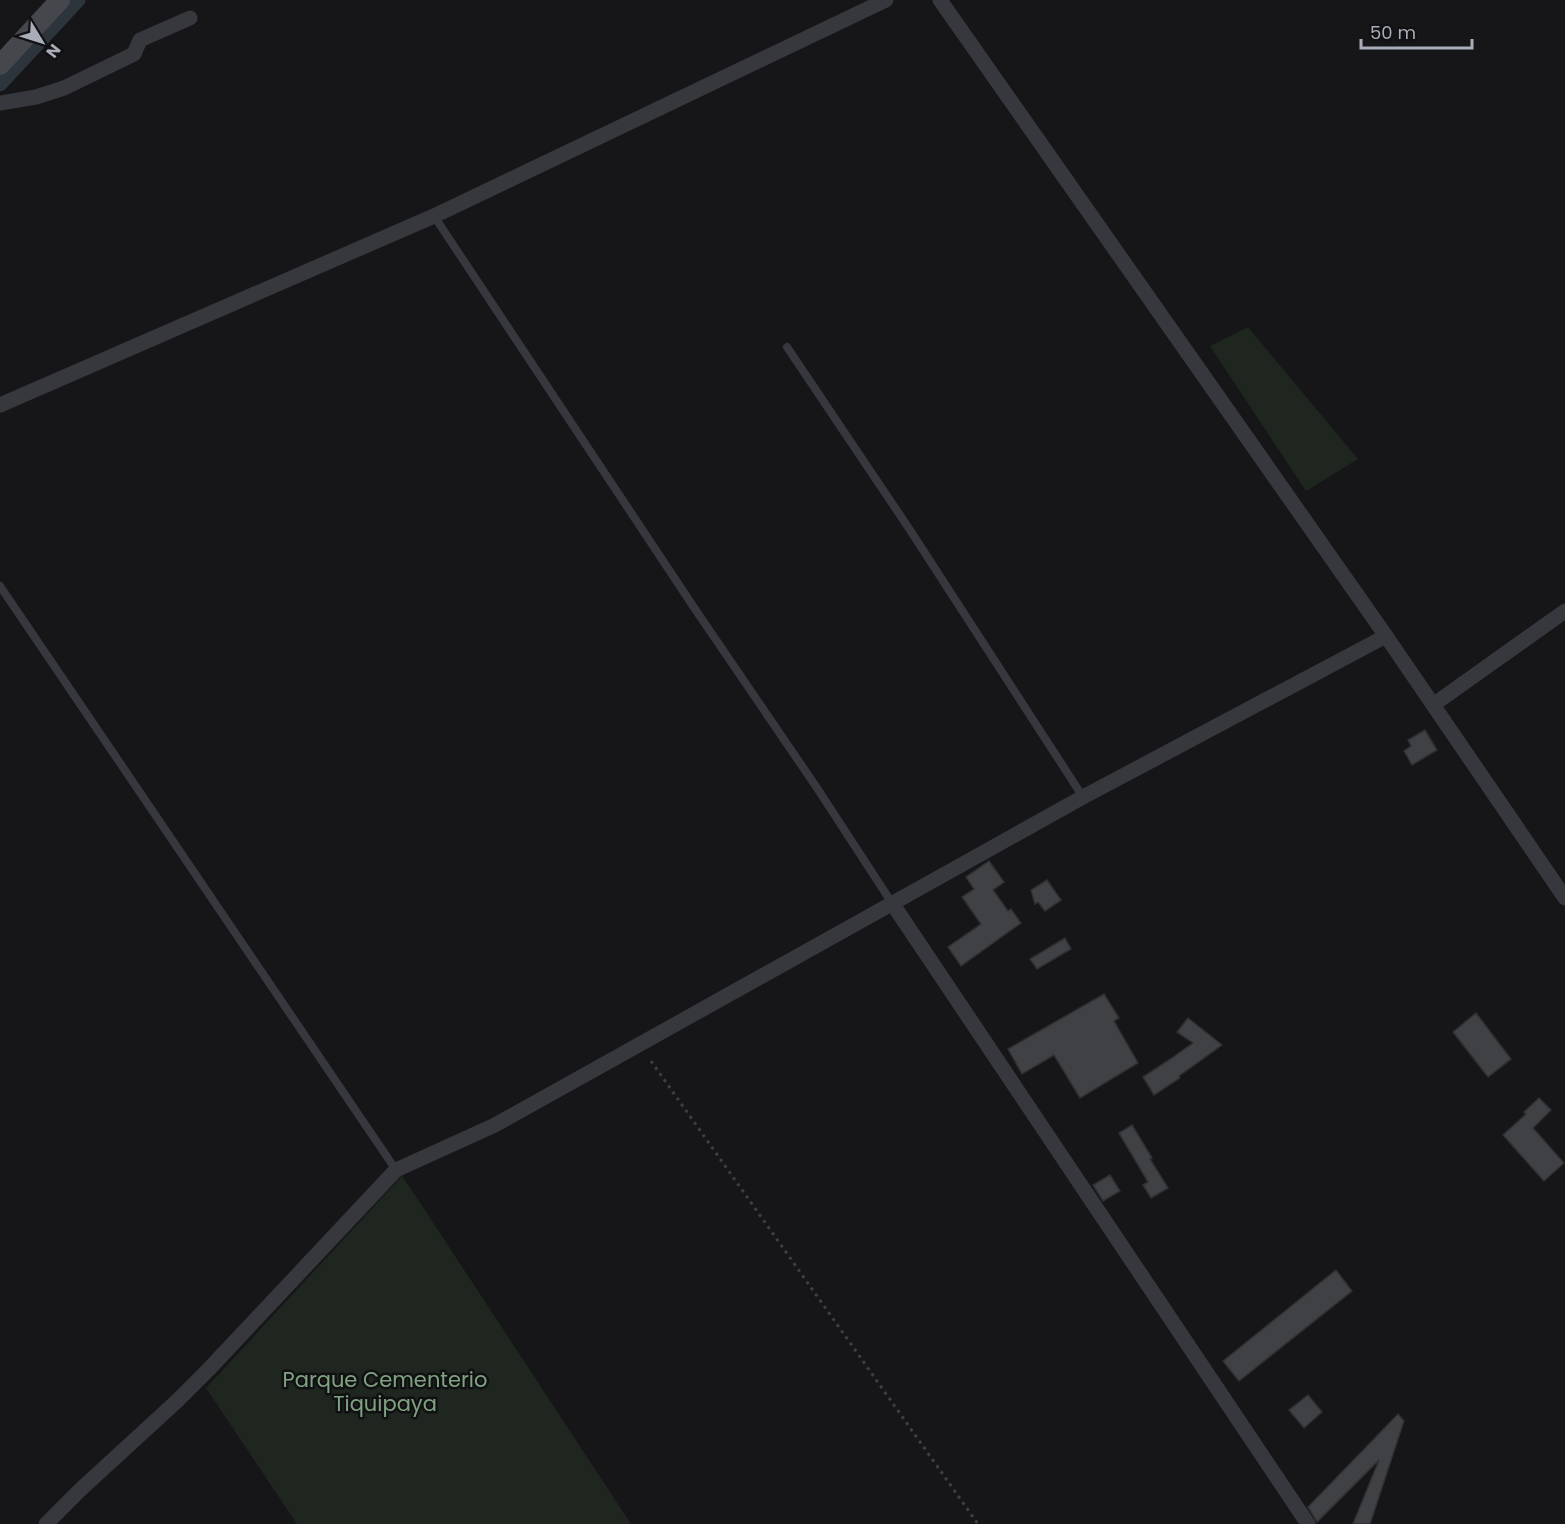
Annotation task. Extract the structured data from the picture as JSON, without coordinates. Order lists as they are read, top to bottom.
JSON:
{
  "parks": ["Parque Cementerio Tiquipaya"],
  "scale_bar": "50 m",
  "north": "bottom right"
}
